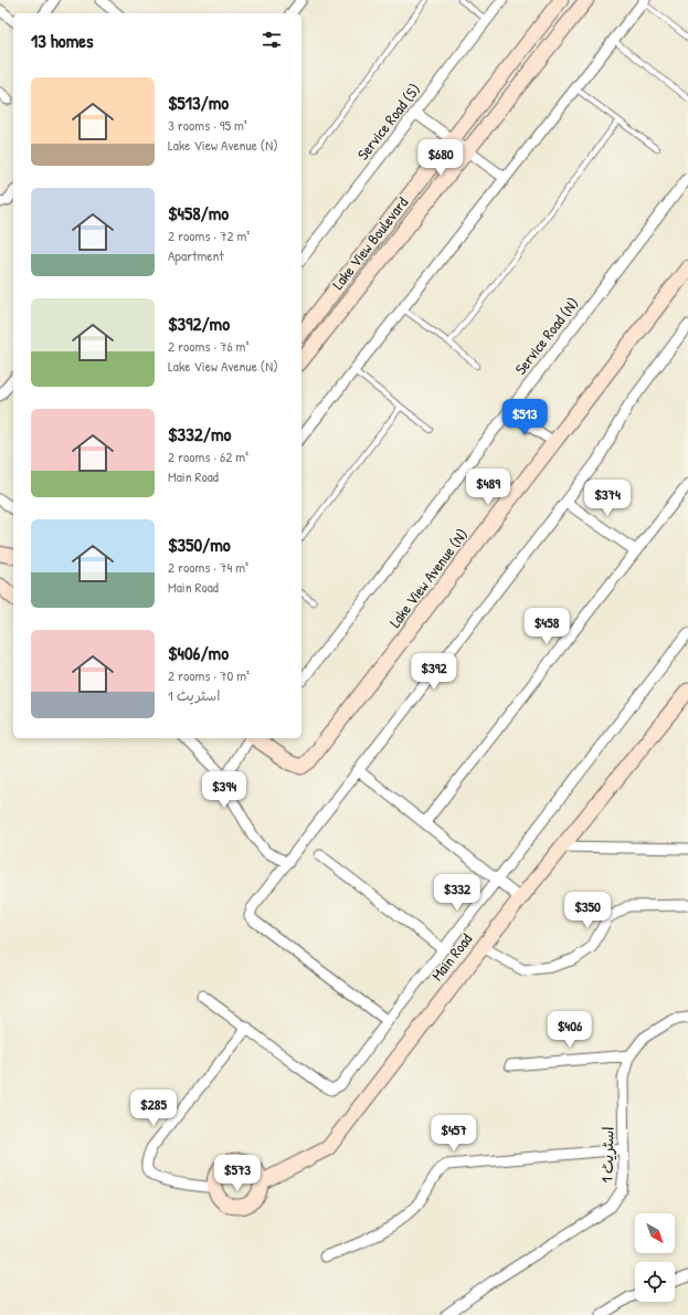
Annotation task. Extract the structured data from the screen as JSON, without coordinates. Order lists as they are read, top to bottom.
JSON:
{
  "streets": {
    "street": [
      "Service Road (S)",
      "Lake View Boulevard",
      "Service Road (N)",
      "Lake View Avenue (N)",
      "Main Road",
      "اسٹریٹ 1"
    ]
  },
  "north": "bottom right",
  "page": {
    "heading": "13 homes",
    "list": [
      {
        "name": "$513/mo",
        "note": "3 rooms · 95 m² · Lake View Avenue (N)"
      },
      {
        "name": "$458/mo",
        "note": "2 rooms · 72 m² · Apartment"
      },
      {
        "name": "$392/mo",
        "note": "2 rooms · 76 m² · Lake View Avenue (N)"
      },
      {
        "name": "$332/mo",
        "note": "2 rooms · 62 m² · Main Road"
      },
      {
        "name": "$350/mo",
        "note": "2 rooms · 74 m² · Main Road"
      },
      {
        "name": "$406/mo",
        "note": "2 rooms · 70 m² · اسٹریٹ 1"
      }
    ],
    "price": [
      "$680",
      "$513",
      "$489",
      "$374",
      "$458",
      "$392",
      "$394",
      "$332",
      "$350",
      "$406",
      "$285",
      "$457",
      "$573"
    ]
  }
}
